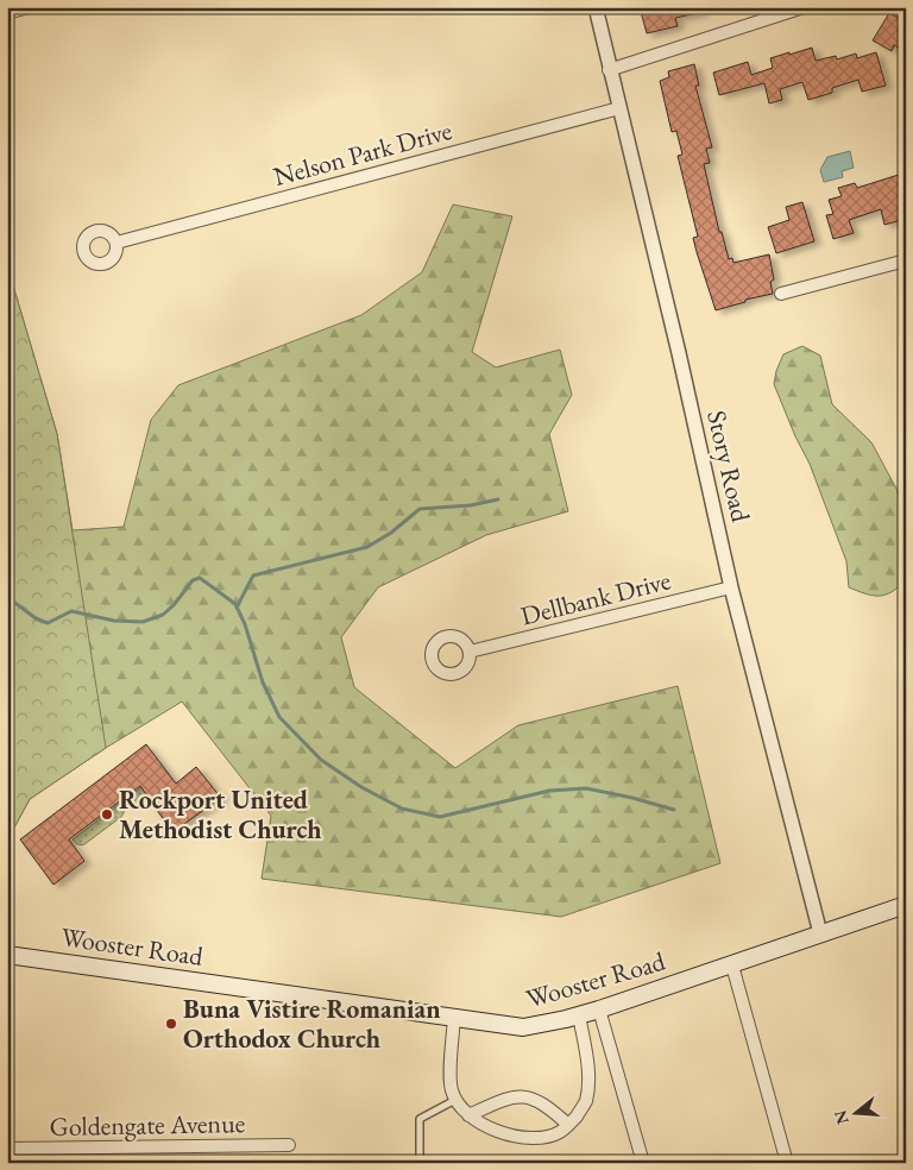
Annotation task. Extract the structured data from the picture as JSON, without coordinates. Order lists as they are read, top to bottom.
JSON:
{
  "streets": {
    "main road": ["Wooster Road"],
    "street": [
      "Nelson Park Drive",
      "Story Road",
      "Dellbank Drive",
      "Goldengate Avenue"
    ]
  },
  "crossings": [
    ["Nelson Park Drive", "Story Road"],
    ["Story Road", "Dellbank Drive"],
    ["Story Road", "Wooster Road"]
  ],
  "places": ["Rockport United Methodist Church", "Buna Vistire Romanian Orthodox Church"],
  "north": "left"
}
